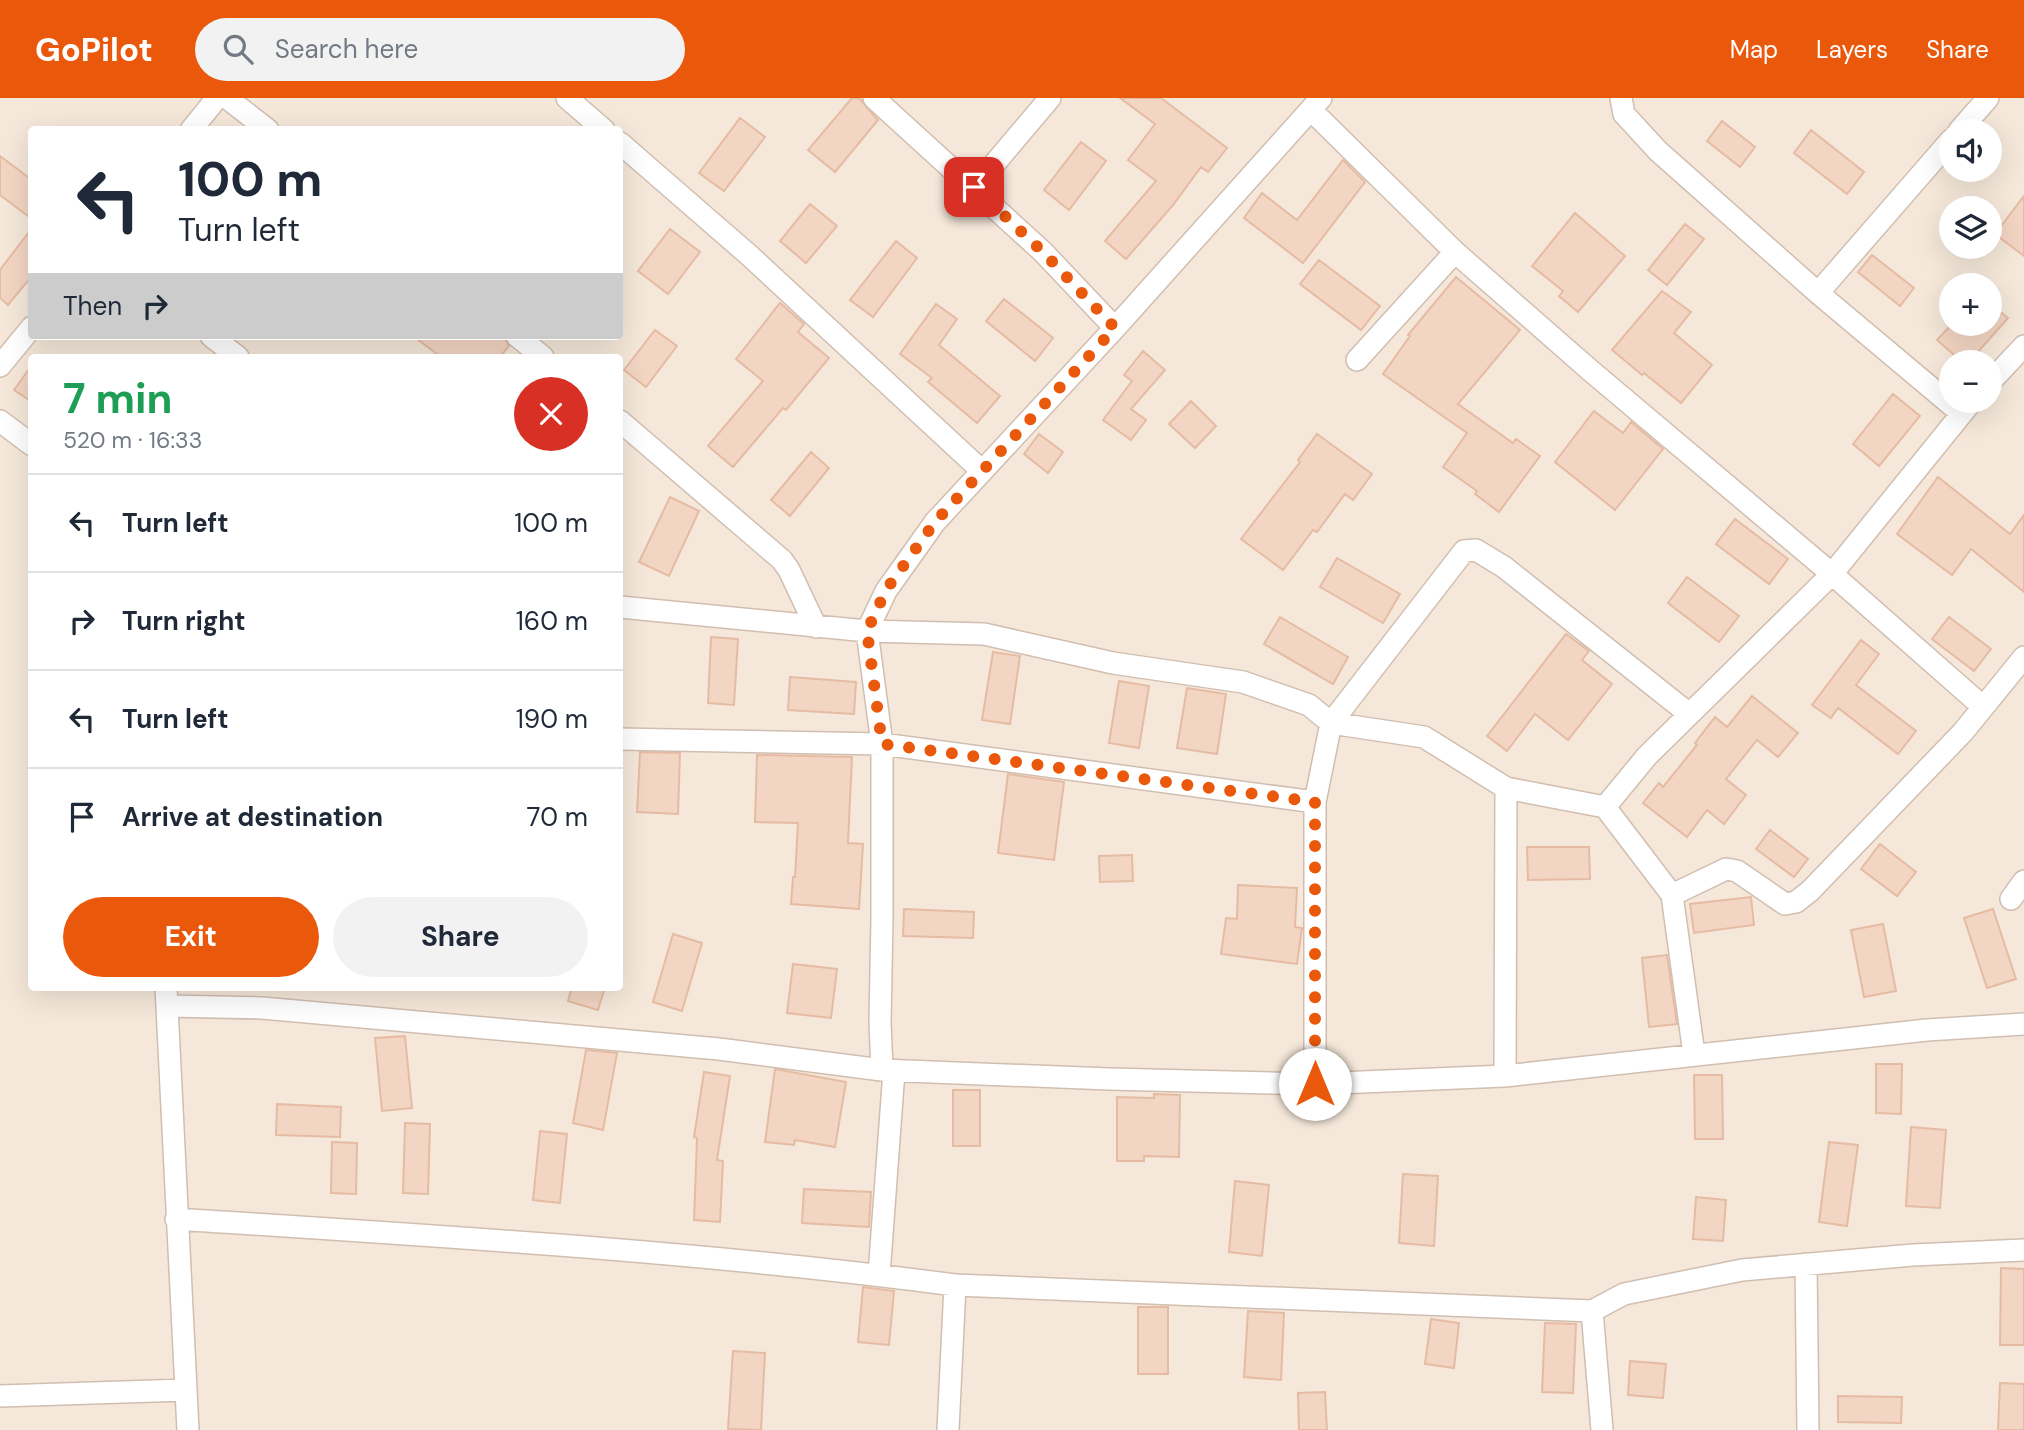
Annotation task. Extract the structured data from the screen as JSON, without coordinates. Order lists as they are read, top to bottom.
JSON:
{
  "page": {
    "header": "GoPilot",
    "search": "Search here",
    "nav": ["Map", "Layers", "Share"],
    "map_buttons": ["+", "−"],
    "turn": ["100 m", "Turn left"],
    "then": "Then",
    "heading": ["7 min", "520 m · 16:33"],
    "list": [
      {
        "name": "Turn left",
        "value": "100 m"
      },
      {
        "name": "Turn right",
        "value": "160 m"
      },
      {
        "name": "Turn left",
        "value": "190 m"
      },
      {
        "name": "Arrive at destination",
        "value": "70 m"
      }
    ],
    "buttons": ["Exit", "Share"]
  }
}
